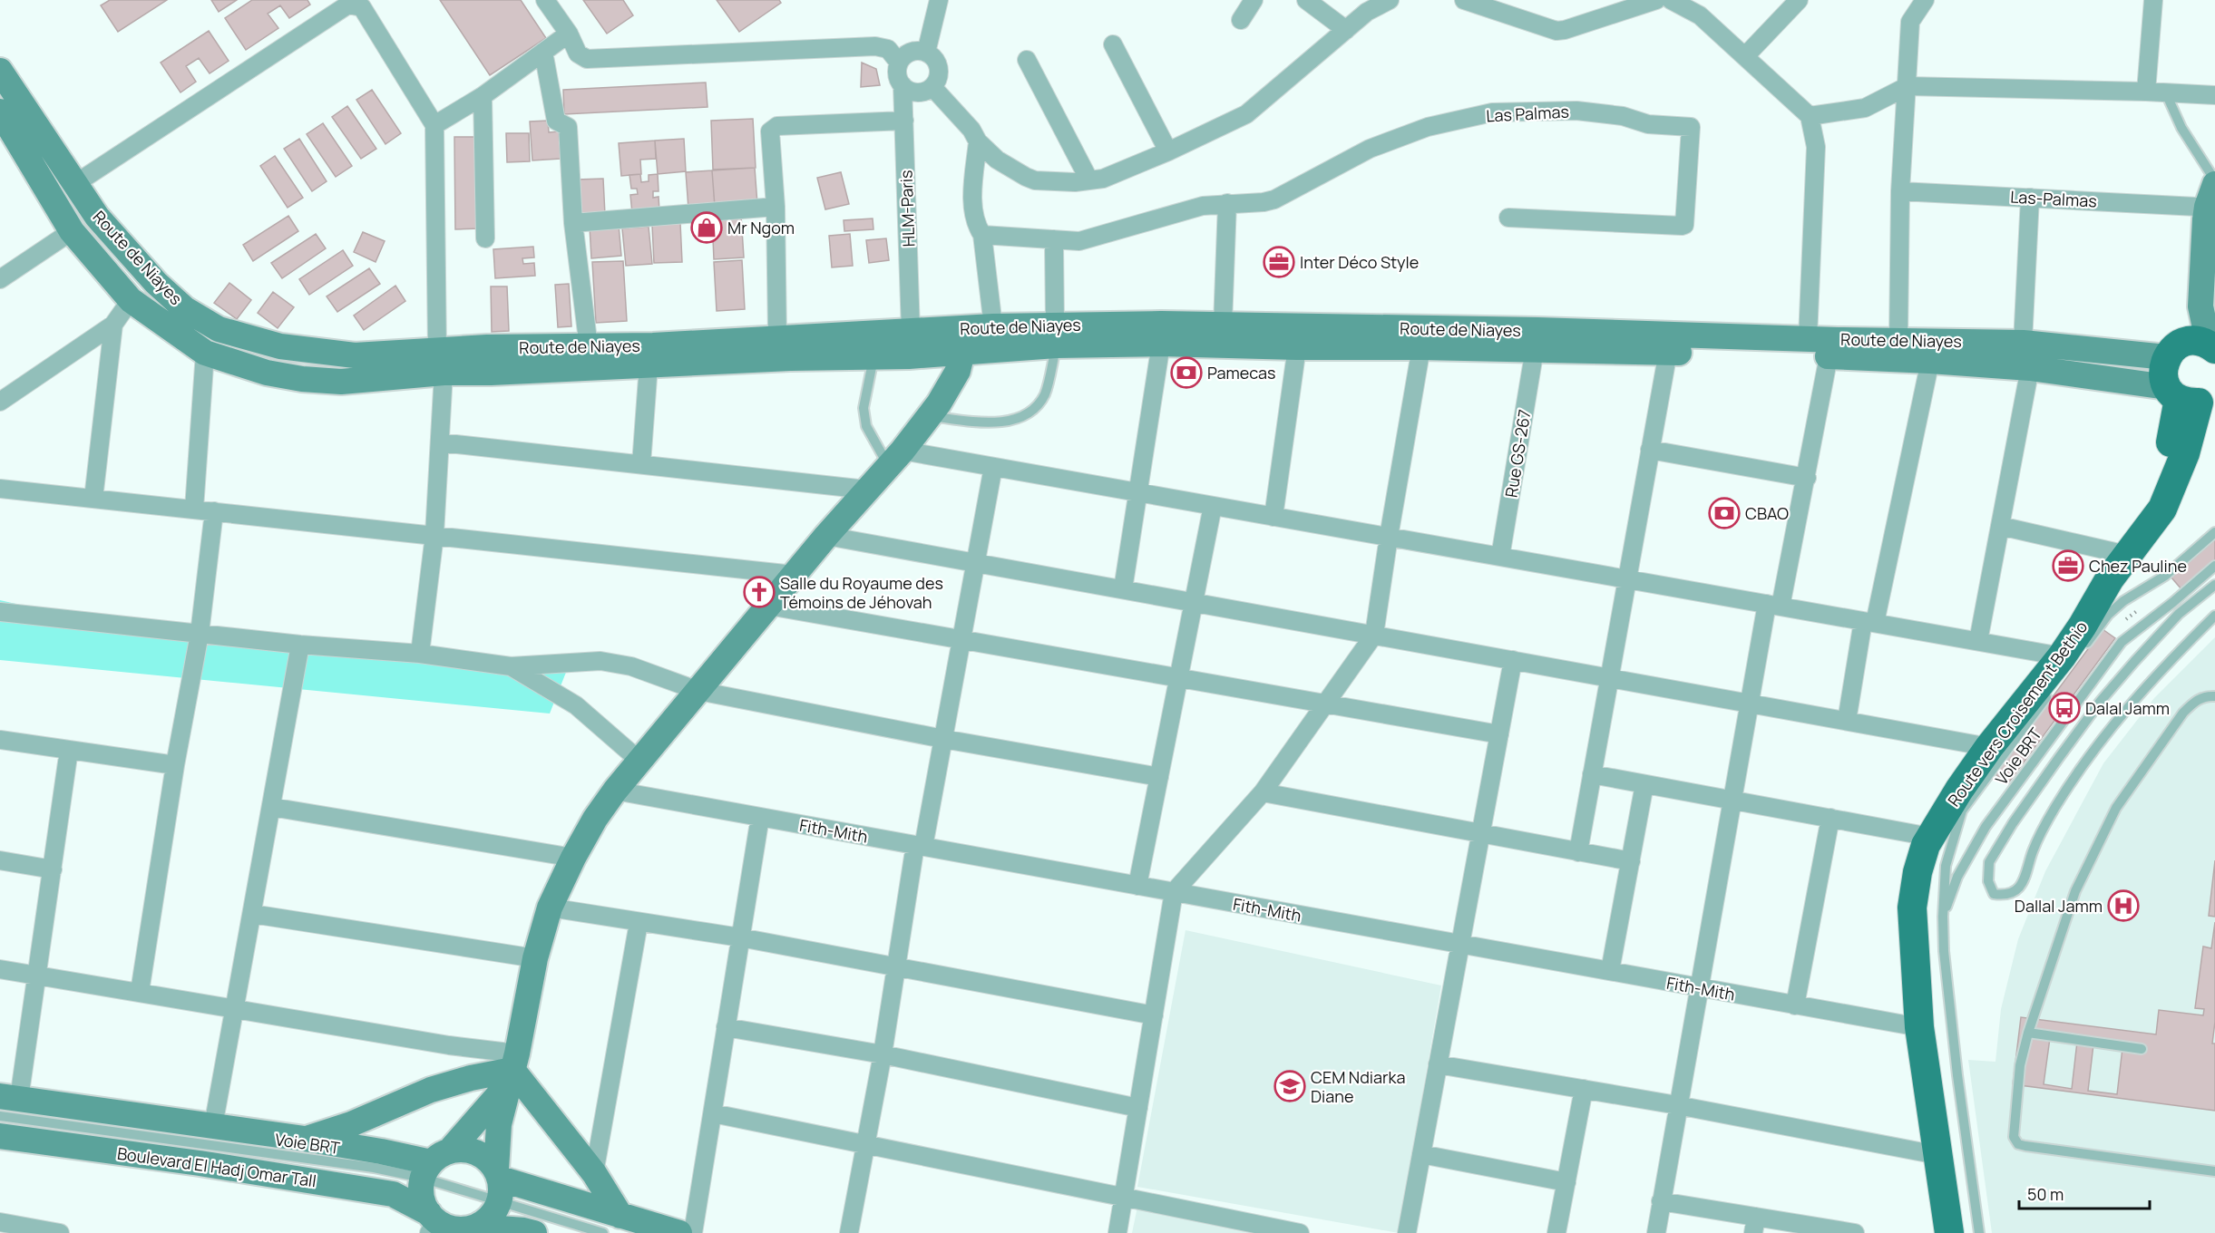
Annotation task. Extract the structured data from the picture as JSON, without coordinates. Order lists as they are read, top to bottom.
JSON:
{
  "streets": {
    "main road": ["Route de Niayes", "Route vers Croisement Bethio", "Boulevard El Hadj Omar Tall"],
    "street": [
      "Las Palmas",
      "Las-Palmas",
      "HLM-Paris",
      "Rue GS-267",
      "Fith-Mith"
    ],
    "lane": ["Voie BRT"]
  },
  "crossings": [
    ["HLM-Paris", "Route de Niayes"],
    ["Route de Niayes", "Rue GS-267"],
    ["Route de Niayes", "Route vers Croisement Bethio"],
    ["Route vers Croisement Bethio", "Fith-Mith"],
    ["Voie BRT", "Boulevard El Hadj Omar Tall"]
  ],
  "places": {
    "shop": ["Mr Ngom"],
    "office": ["Inter Déco Style", "Chez Pauline"],
    "bank": ["Pamecas", "CBAO"],
    "church": ["Salle du Royaume des Témoins de Jéhovah"],
    "bus stop": ["Dalal Jamm"],
    "hospital": ["Dallal Jamm"],
    "school or university": ["CEM Ndiarka Diane"]
  },
  "scale_bar": "50 m"
}
